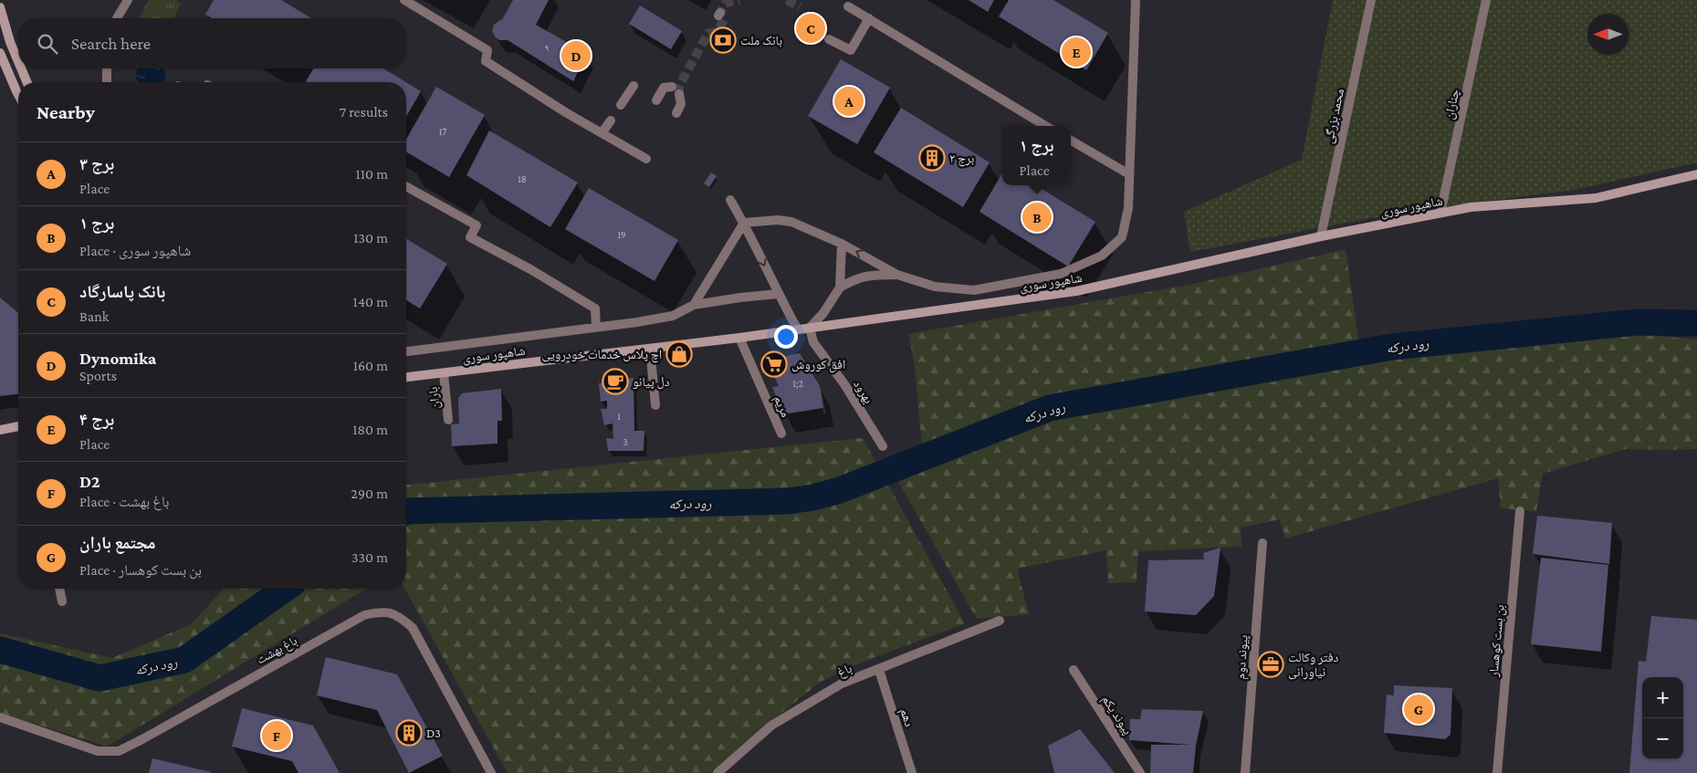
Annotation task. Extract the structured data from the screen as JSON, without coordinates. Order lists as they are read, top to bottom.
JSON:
{
  "streets": {
    "street": [
      "چناران",
      "محمد بزرگی",
      "شاهپور سوری",
      "بهرود",
      "باران",
      "مریم",
      "بن بست کوهسار",
      "باغ بهشت",
      "پیوند دوم",
      "باغ",
      "پیوند یکم",
      "دهم"
    ]
  },
  "crossings": [
    ["چناران", "شاهپور سوری"],
    ["محمد بزرگی", "شاهپور سوری"],
    ["شاهپور سوری", "بهرود"],
    ["شاهپور سوری", "باران"],
    ["شاهپور سوری", "مریم"],
    ["باغ", "دهم"]
  ],
  "water": ["رود درکه"],
  "places": {
    "bank": ["بانک ملت"],
    "building": ["برج ۲", "D3"],
    "shop": ["اچ پلاس خدمات خودرویی"],
    "supermarket": ["افق کوروش"],
    "cafe": ["دل پیانو"],
    "office": ["دفتر وکالت نیاورانی"]
  },
  "house_numbers": [
    "۹",
    "17",
    "18",
    "19",
    "1;2",
    "1",
    "3"
  ],
  "north": "left",
  "page": {
    "pins": [
      "C",
      "E",
      "D",
      "A",
      "B",
      "G",
      "F"
    ],
    "search": "Search here",
    "heading": ["Nearby", "7 results"],
    "popup": ["برج ۱", "Place"],
    "list": [
      {
        "mark": "A",
        "name": "برج ۳",
        "note": "Place",
        "value": "110 m"
      },
      {
        "mark": "B",
        "name": "برج ۱",
        "note": "Place · شاهپور سوری",
        "value": "130 m"
      },
      {
        "mark": "C",
        "name": "بانک پاسارگاد",
        "note": "Bank",
        "value": "140 m"
      },
      {
        "mark": "D",
        "name": "Dynomika",
        "note": "Sports",
        "value": "160 m"
      },
      {
        "mark": "E",
        "name": "برج ۴",
        "note": "Place",
        "value": "180 m"
      },
      {
        "mark": "F",
        "name": "D2",
        "note": "Place · باغ بهشت",
        "value": "290 m"
      },
      {
        "mark": "G",
        "name": "مجتمع باران",
        "note": "Place · بن بست کوهسار",
        "value": "330 m"
      }
    ],
    "map_buttons": ["+", "−"]
  }
}
